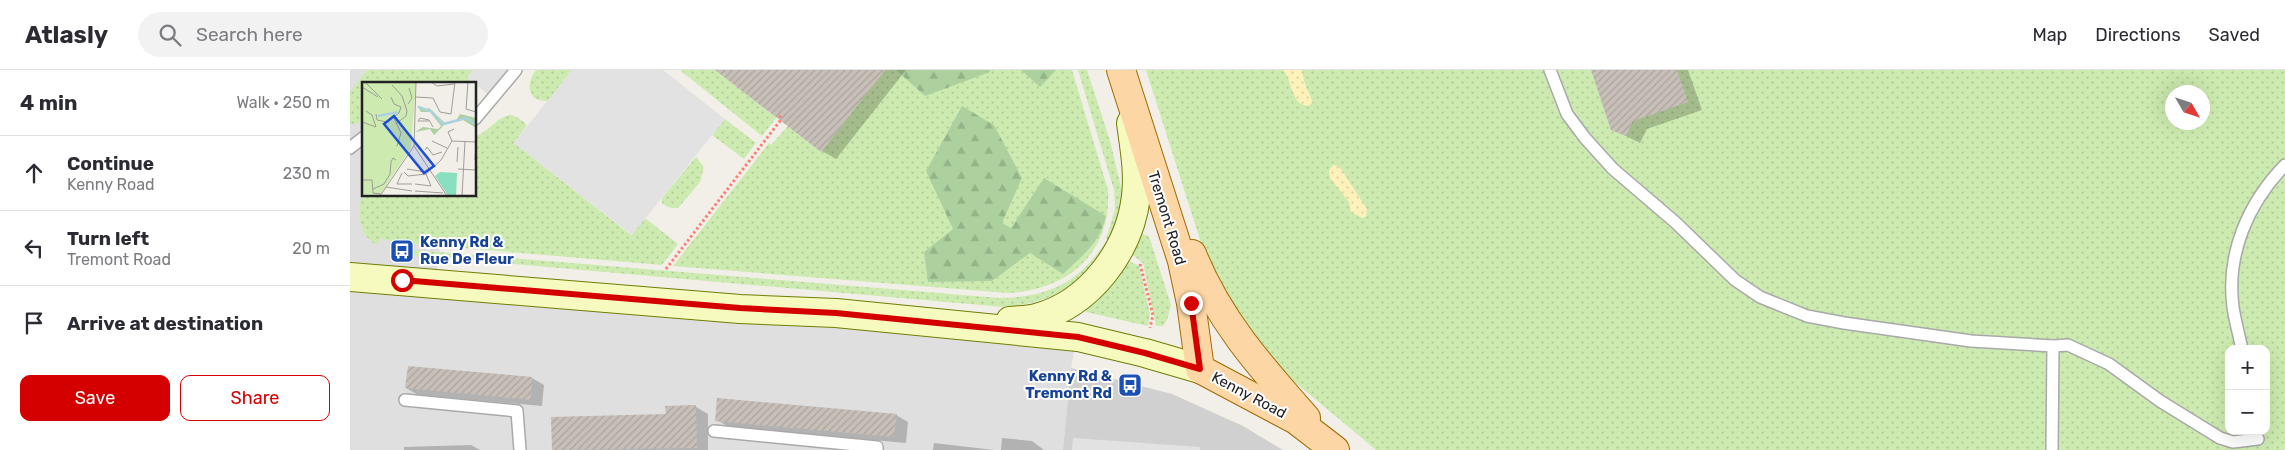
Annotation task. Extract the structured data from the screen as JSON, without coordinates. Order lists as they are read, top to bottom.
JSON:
{
  "streets": {
    "main road": ["Tremont Road", "Kenny Road"]
  },
  "crossings": [
    ["Tremont Road", "Kenny Road"]
  ],
  "places": {
    "bus stop": ["Kenny Rd & Rue De Fleur", "Kenny Rd & Tremont Rd"]
  },
  "north": "bottom right",
  "page": {
    "header": "Atlasly",
    "search": "Search here",
    "nav": ["Map", "Directions", "Saved"],
    "heading": ["4 min", "Walk · 250 m"],
    "list": [
      ["Continue", "Kenny Road", "230 m"],
      ["Turn left", "Tremont Road", "20 m"],
      "Arrive at destination"
    ],
    "map_buttons": ["+", "−"],
    "buttons": ["Save", "Share"]
  }
}
